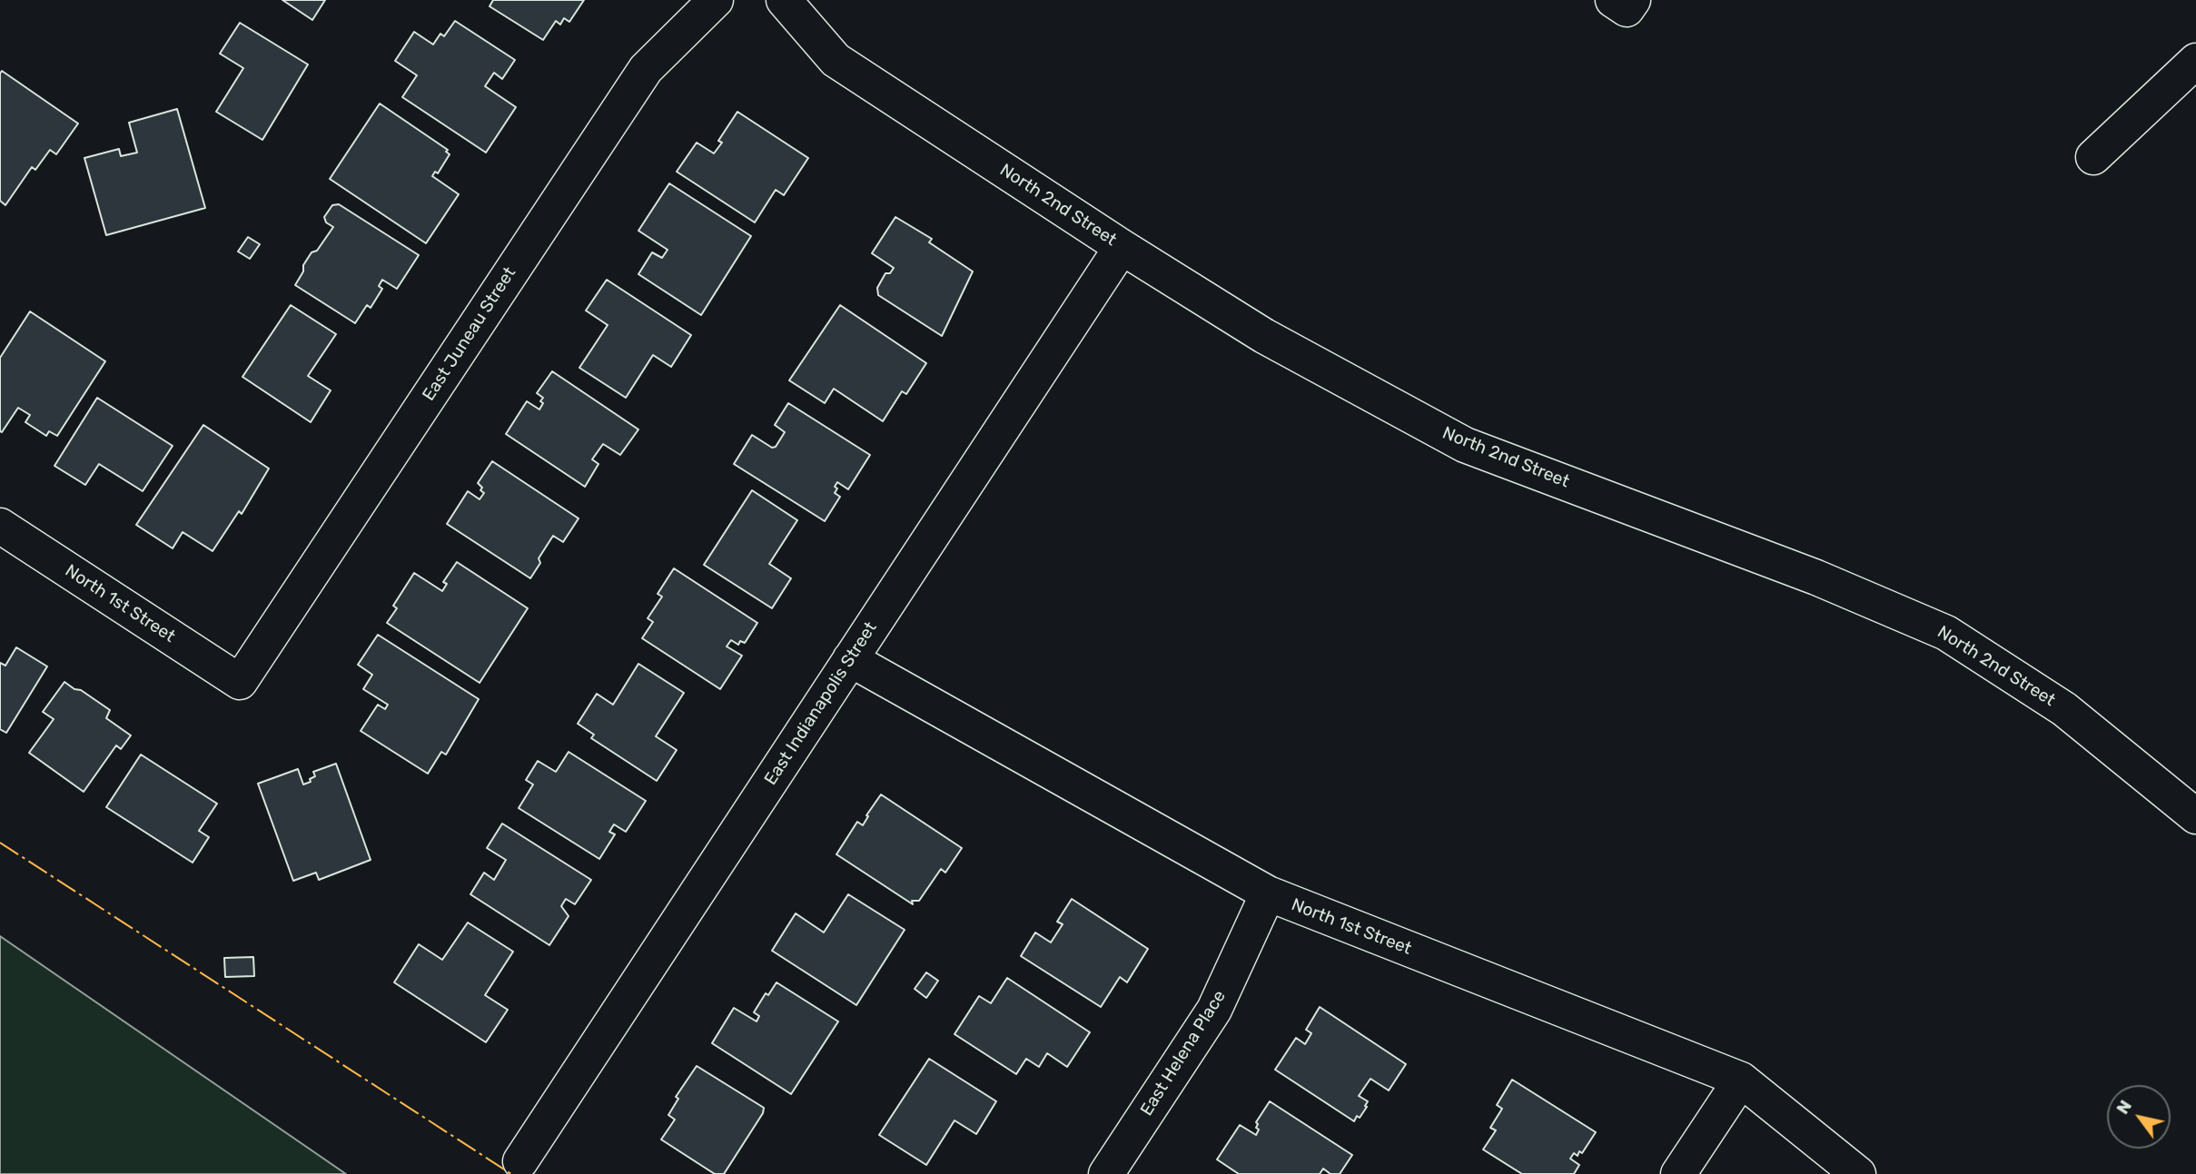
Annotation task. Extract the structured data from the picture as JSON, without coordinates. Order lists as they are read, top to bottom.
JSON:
{
  "streets": {
    "street": [
      "North 2nd Street",
      "East Juneau Street",
      "North 1st Street",
      "East Indianapolis Street",
      "East Helena Place"
    ]
  },
  "crossings": [
    ["North 2nd Street", "East Indianapolis Street"],
    ["East Juneau Street", "North 1st Street"],
    ["North 1st Street", "East Indianapolis Street"],
    ["North 1st Street", "East Helena Place"]
  ],
  "north": "top left"
}
